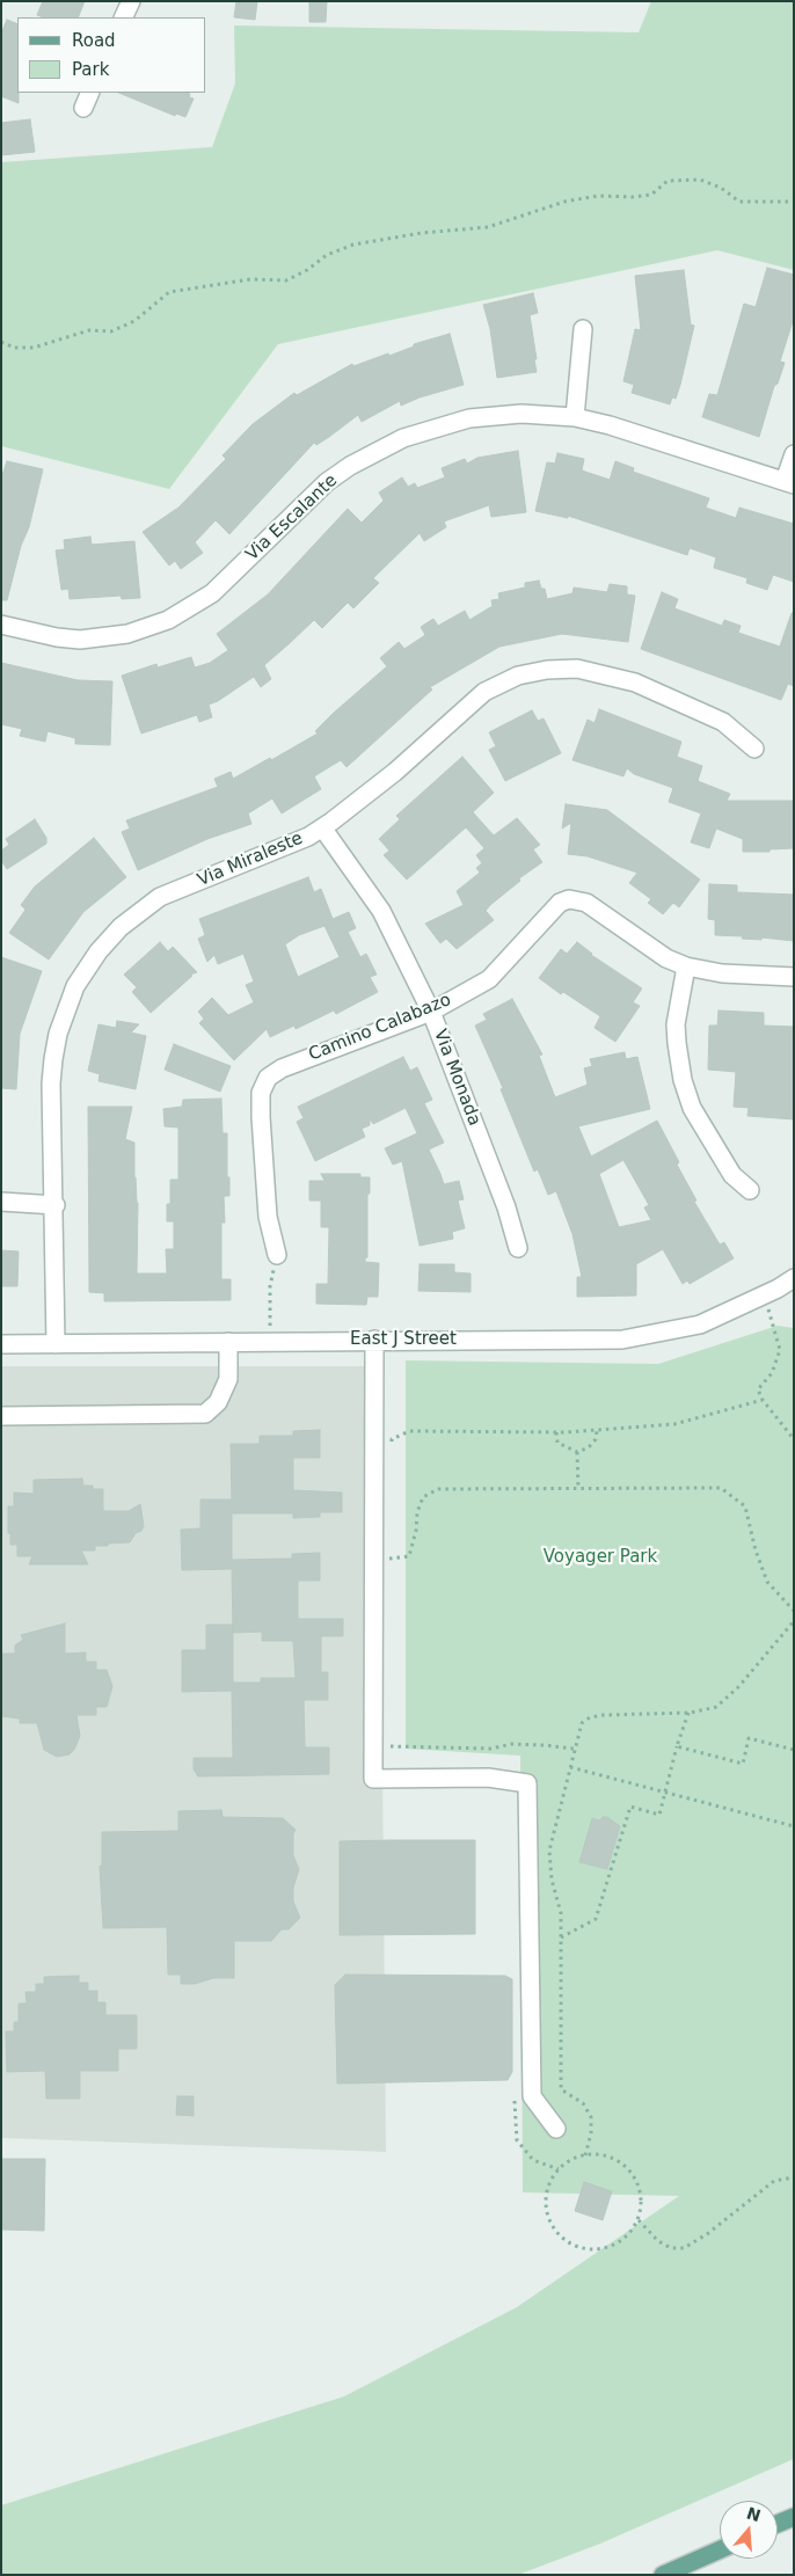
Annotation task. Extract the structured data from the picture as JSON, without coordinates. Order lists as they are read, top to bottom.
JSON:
{
  "streets": {
    "street": [
      "Via Escalante",
      "Via Miraleste",
      "Camino Calabazo",
      "Via Monada",
      "East J Street"
    ]
  },
  "crossings": [
    ["Via Miraleste", "Via Monada"],
    ["Via Miraleste", "East J Street"],
    ["Camino Calabazo", "Via Monada"]
  ],
  "parks": ["Voyager Park"],
  "legend": ["Road", "Park"],
  "north": "top"
}
